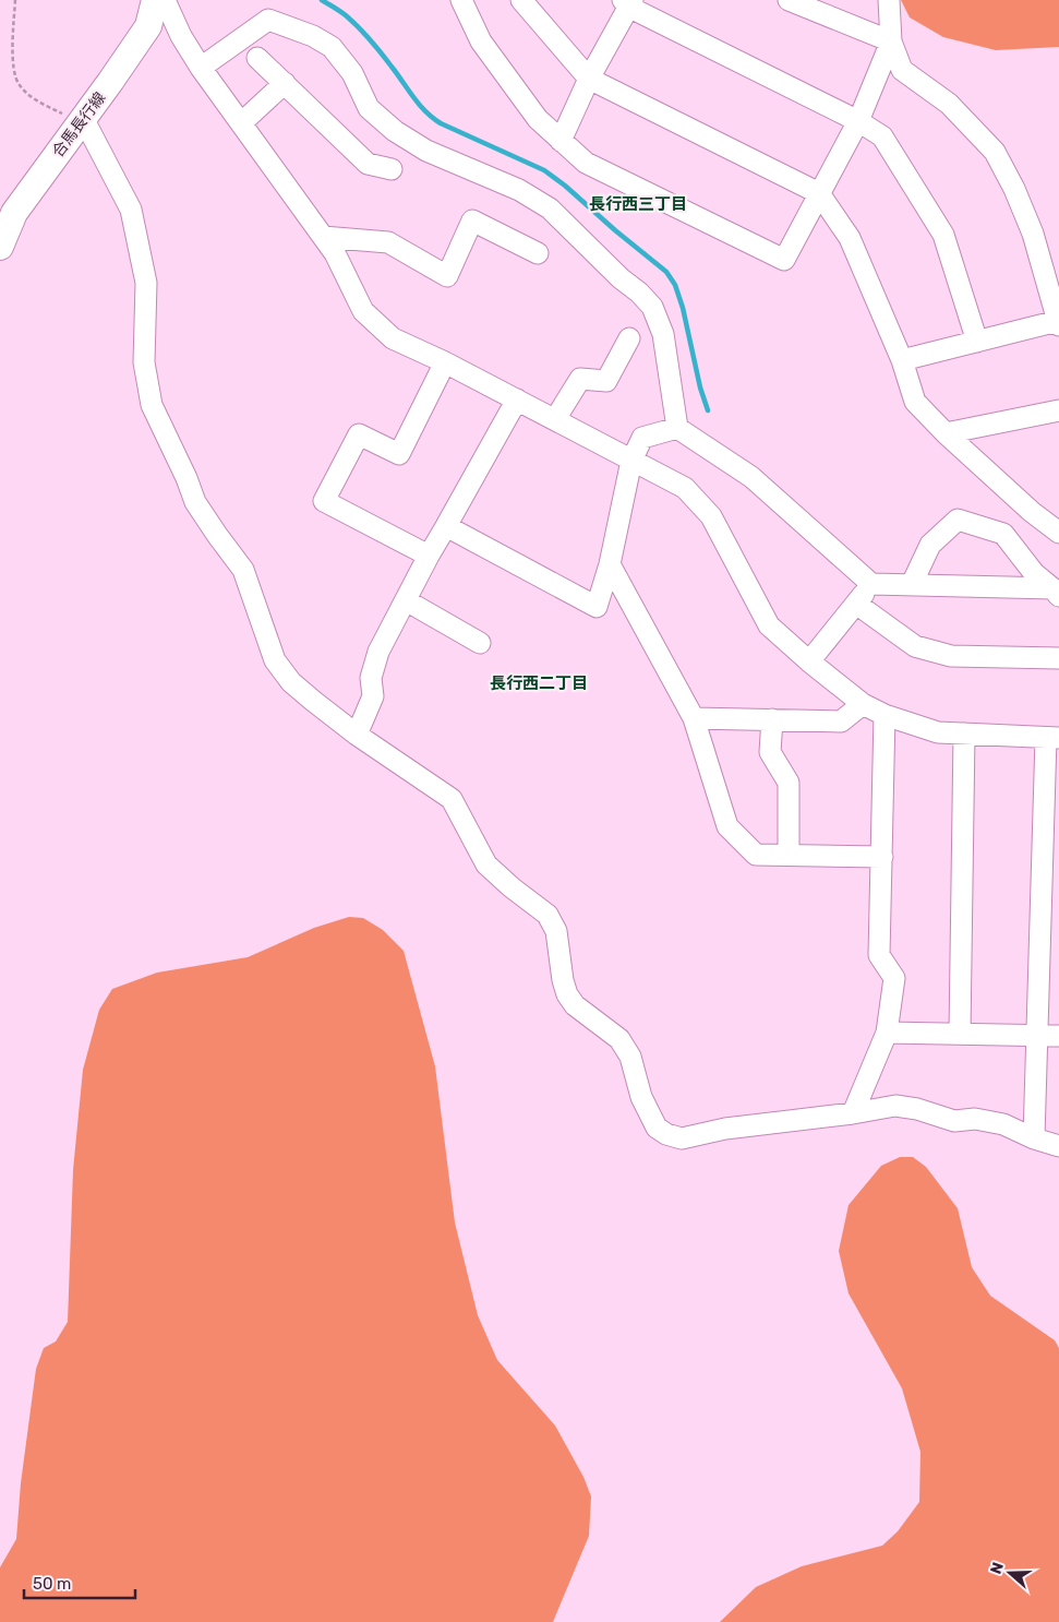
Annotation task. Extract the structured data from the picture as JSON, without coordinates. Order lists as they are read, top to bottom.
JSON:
{
  "streets": {
    "main road": ["合馬長行線"]
  },
  "districts": ["長行西三丁目", "長行西二丁目"],
  "scale_bar": "50 m",
  "north": "left"
}
